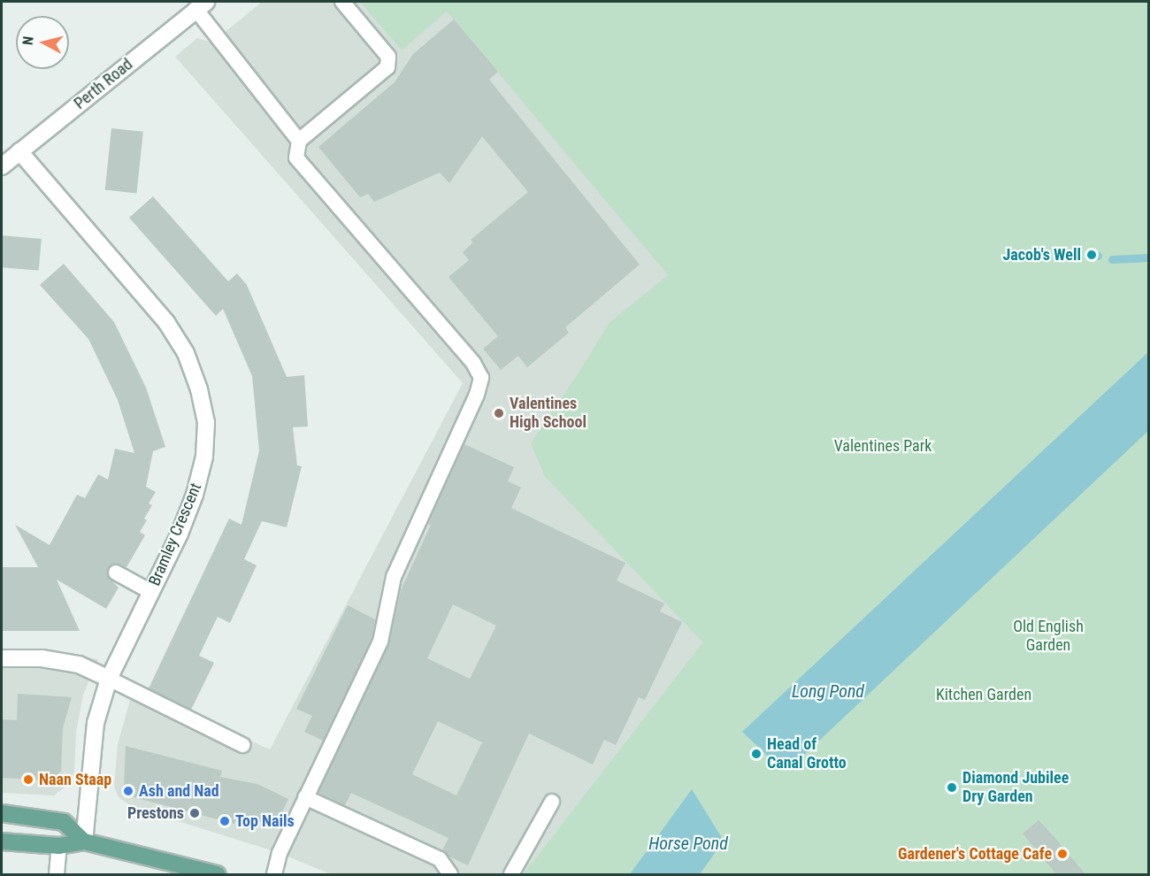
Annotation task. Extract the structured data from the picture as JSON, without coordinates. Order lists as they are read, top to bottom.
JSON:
{
  "streets": {
    "street": ["Perth Road", "Bramley Crescent"]
  },
  "crossings": [
    ["Perth Road", "Bramley Crescent"]
  ],
  "water": ["Long Pond", "Horse Pond"],
  "parks": ["Valentines Park", "Old English Garden", "Kitchen Garden"],
  "places": [
    "Jacob's Well",
    "Valentines High School",
    "Head of Canal Grotto",
    "Naan Staap",
    "Diamond Jubilee Dry Garden",
    "Ash and Nad",
    "Prestons",
    "Top Nails",
    "Gardener's Cottage Cafe"
  ],
  "north": "left"
}
